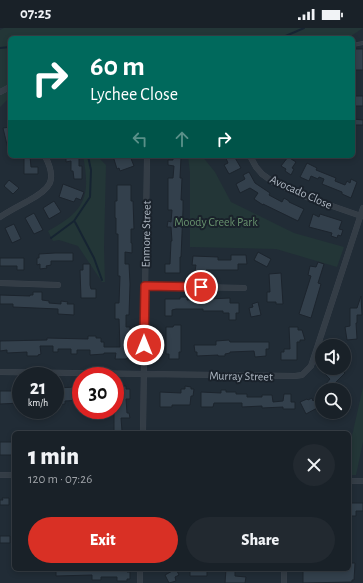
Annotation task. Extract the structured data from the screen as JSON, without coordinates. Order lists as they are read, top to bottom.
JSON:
{
  "streets": {
    "street": ["Avocado Close", "Enmore Street", "Murray Street"]
  },
  "crossings": [
    ["Avocado Close", "Murray Street"],
    ["Enmore Street", "Murray Street"]
  ],
  "parks": ["Moody Creek Park"],
  "page": {
    "status": "07:25",
    "turn": ["60 m", "Lychee Close"],
    "speed": "21 km/h",
    "limit": "30",
    "heading": ["1 min", "120 m · 07:26"],
    "buttons": ["Exit", "Share"]
  }
}
